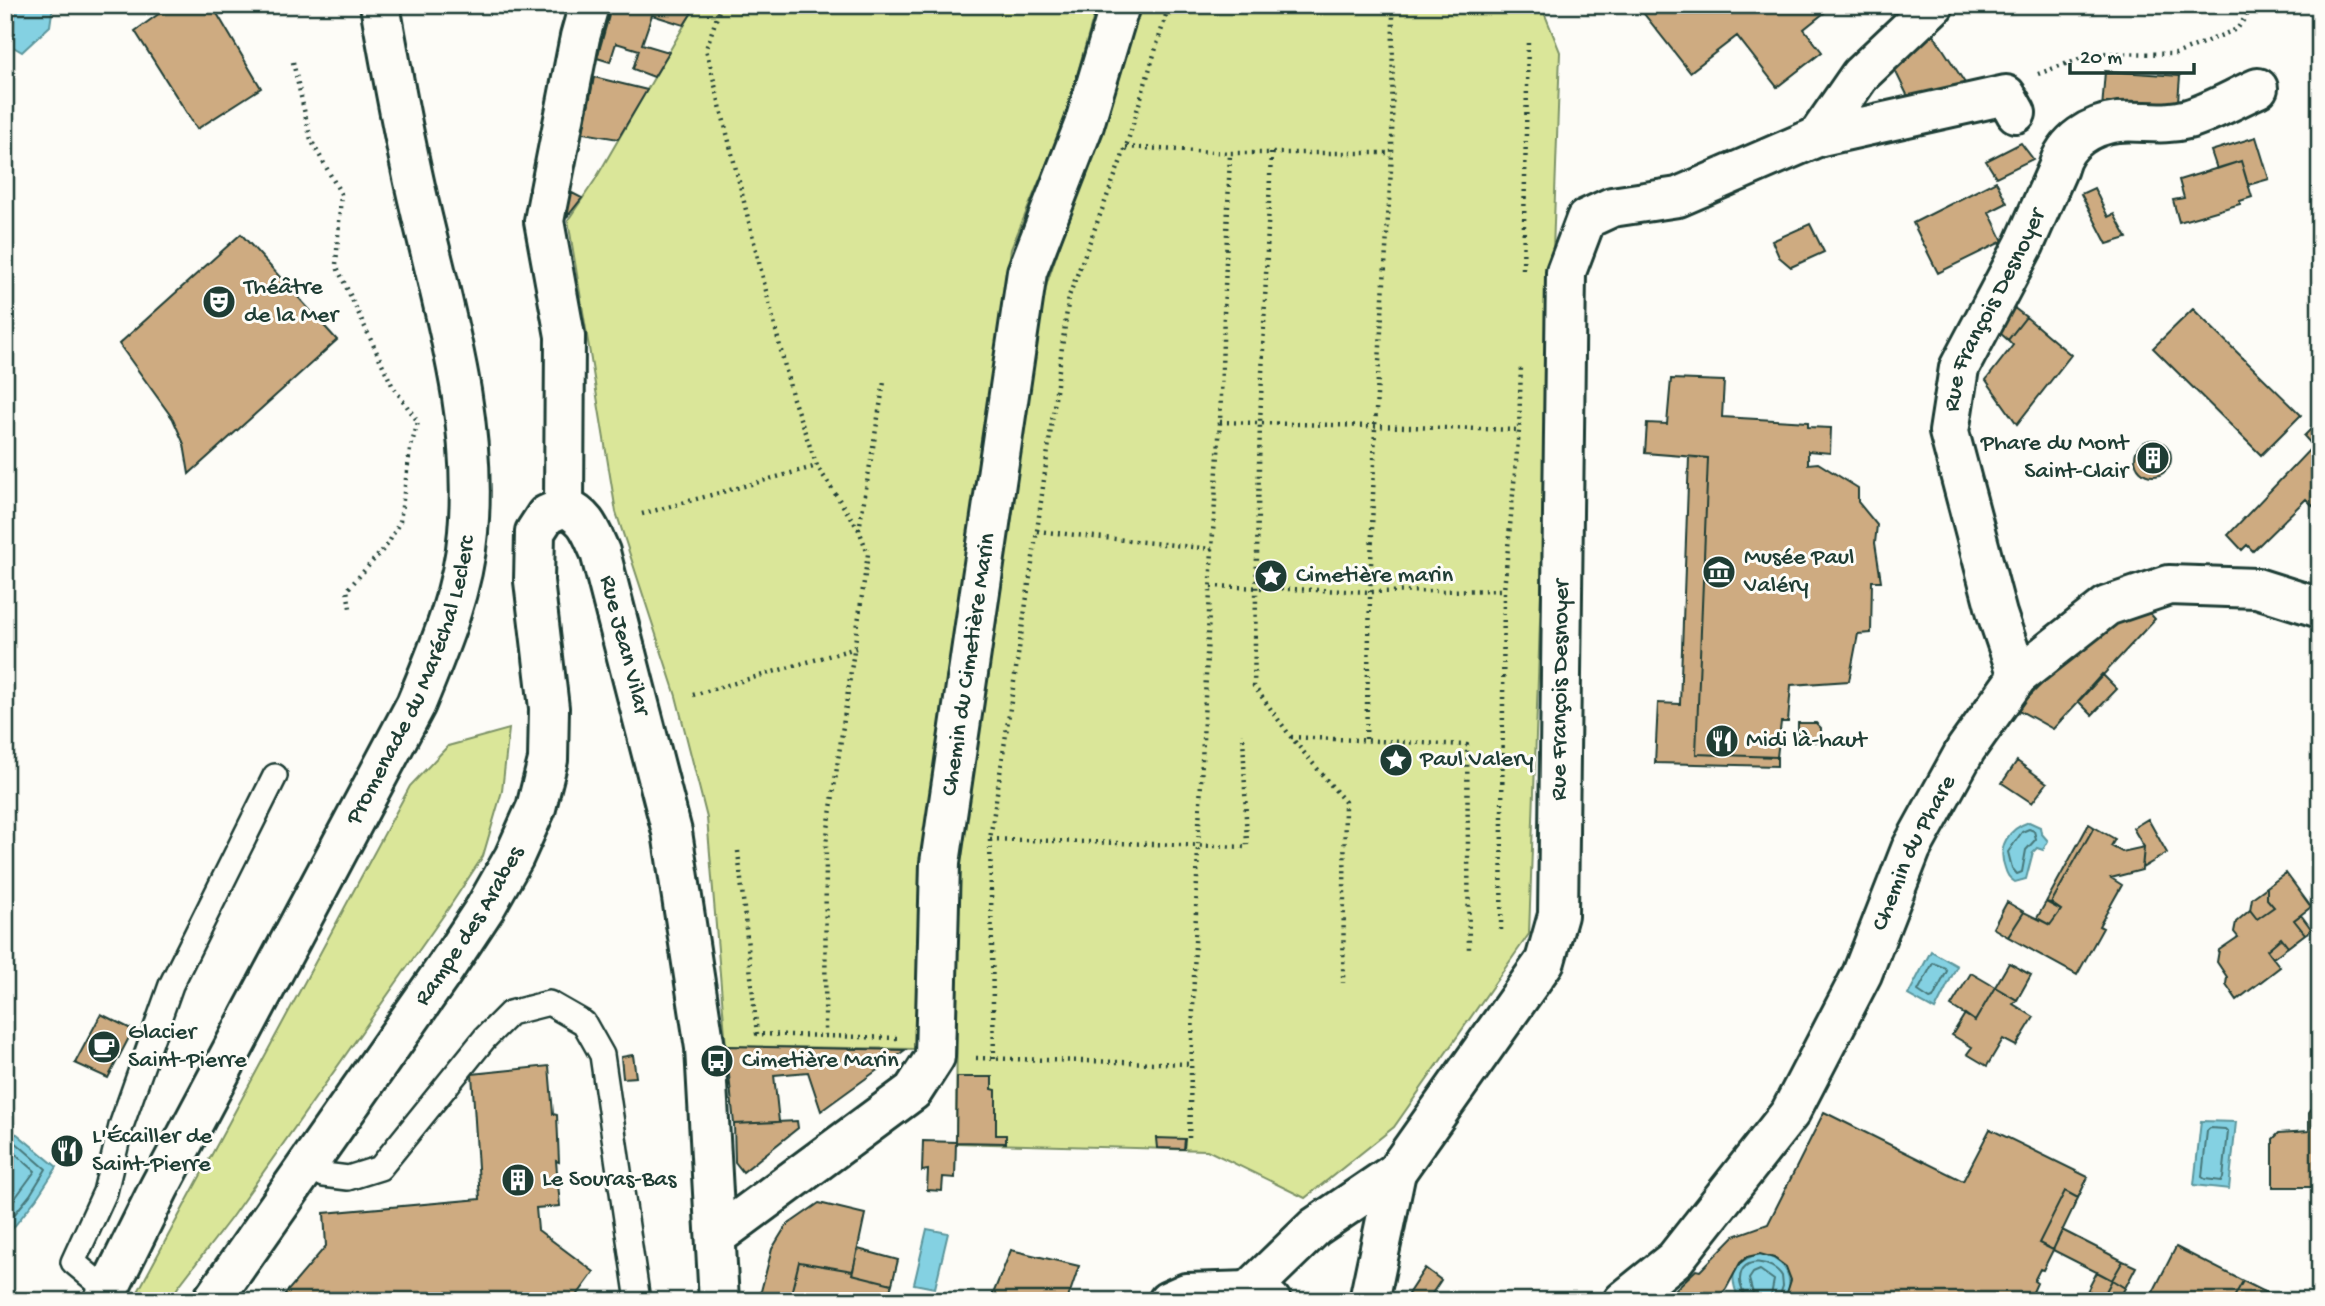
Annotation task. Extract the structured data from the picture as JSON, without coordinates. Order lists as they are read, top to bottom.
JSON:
{
  "streets": {
    "street": [
      "Rue François Desnoyer",
      "Rue Jean Vilar",
      "Chemin du Cimetière Marin",
      "Promenade du Maréchal Leclerc",
      "Chemin du Phare",
      "Rampe des Arabes"
    ]
  },
  "crossings": [
    ["Rue François Desnoyer", "Chemin du Phare"],
    ["Rue Jean Vilar", "Chemin du Cimetière Marin"],
    ["Rue Jean Vilar", "Rampe des Arabes"]
  ],
  "places": {
    "theatre": ["Théâtre de la Mer"],
    "building": ["Phare du Mont Saint-Clair", "Le Souras-Bas"],
    "museum": ["Musée Paul Valéry"],
    "place": ["Cimetière marin", "Paul Valery"],
    "restaurant": ["Midi là-haut", "L'Écailler de Saint-Pierre"],
    "cafe": ["Glacier Saint-Pierre"],
    "bus stop": ["Cimetière Marin"]
  },
  "scale_bar": "20 m"
}
